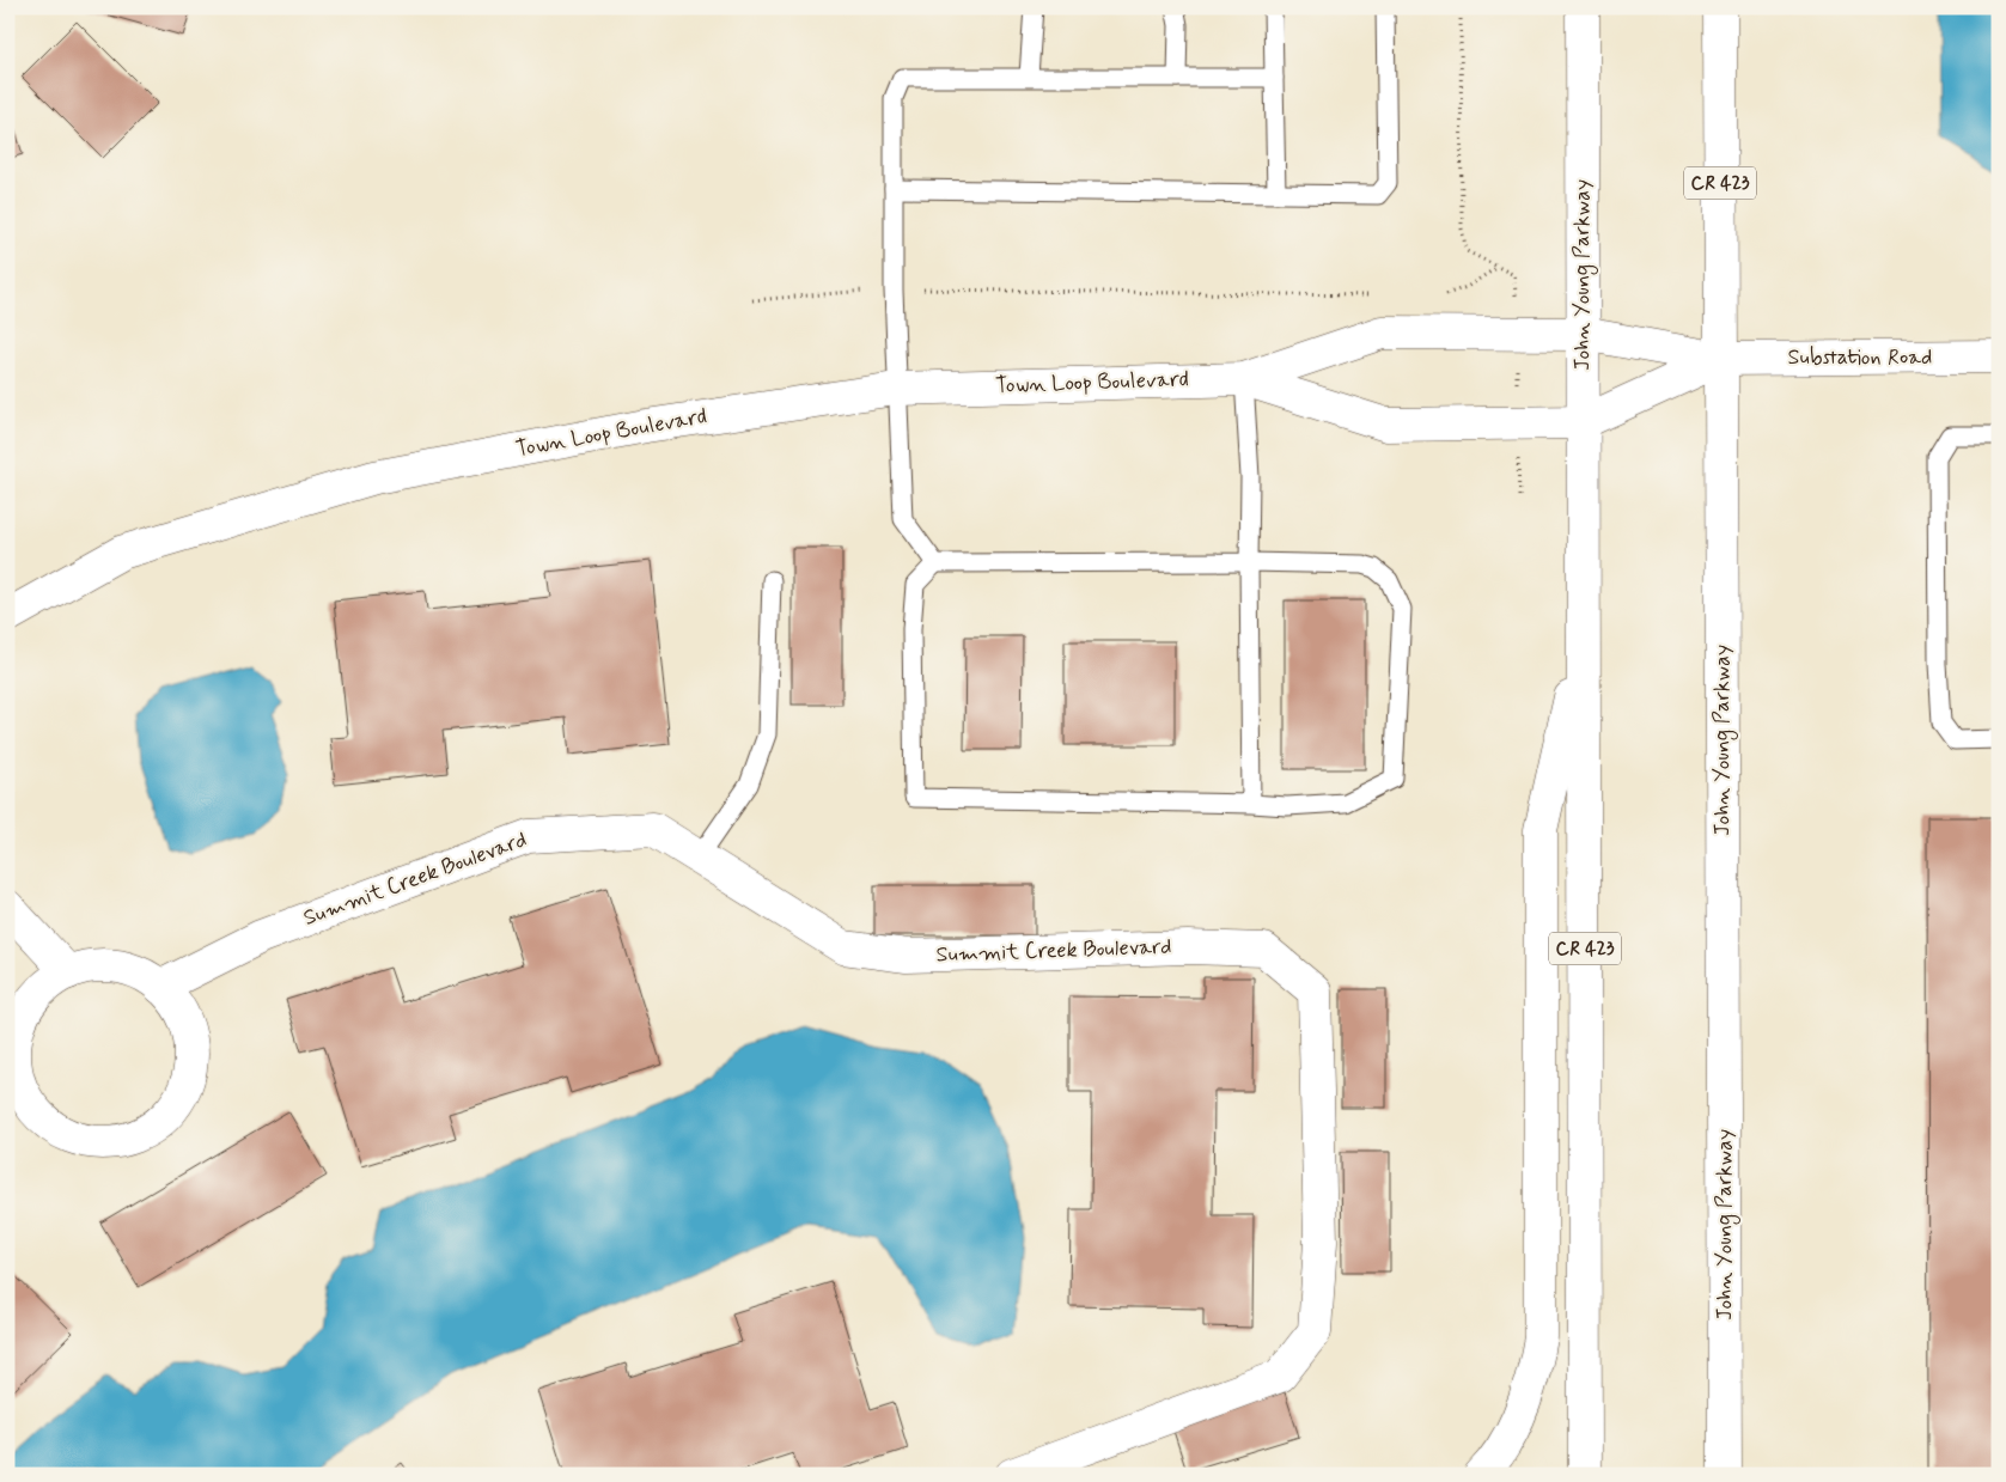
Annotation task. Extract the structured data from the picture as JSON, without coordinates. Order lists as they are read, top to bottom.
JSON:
{
  "streets": {
    "main road": [
      "CR 423",
      "John Young Parkway",
      "Substation Road",
      "Town Loop Boulevard",
      "Summit Creek Boulevard"
    ]
  },
  "crossings": [
    ["John Young Parkway", "Substation Road"],
    ["John Young Parkway", "Town Loop Boulevard"],
    ["Substation Road", "Town Loop Boulevard"]
  ]
}
